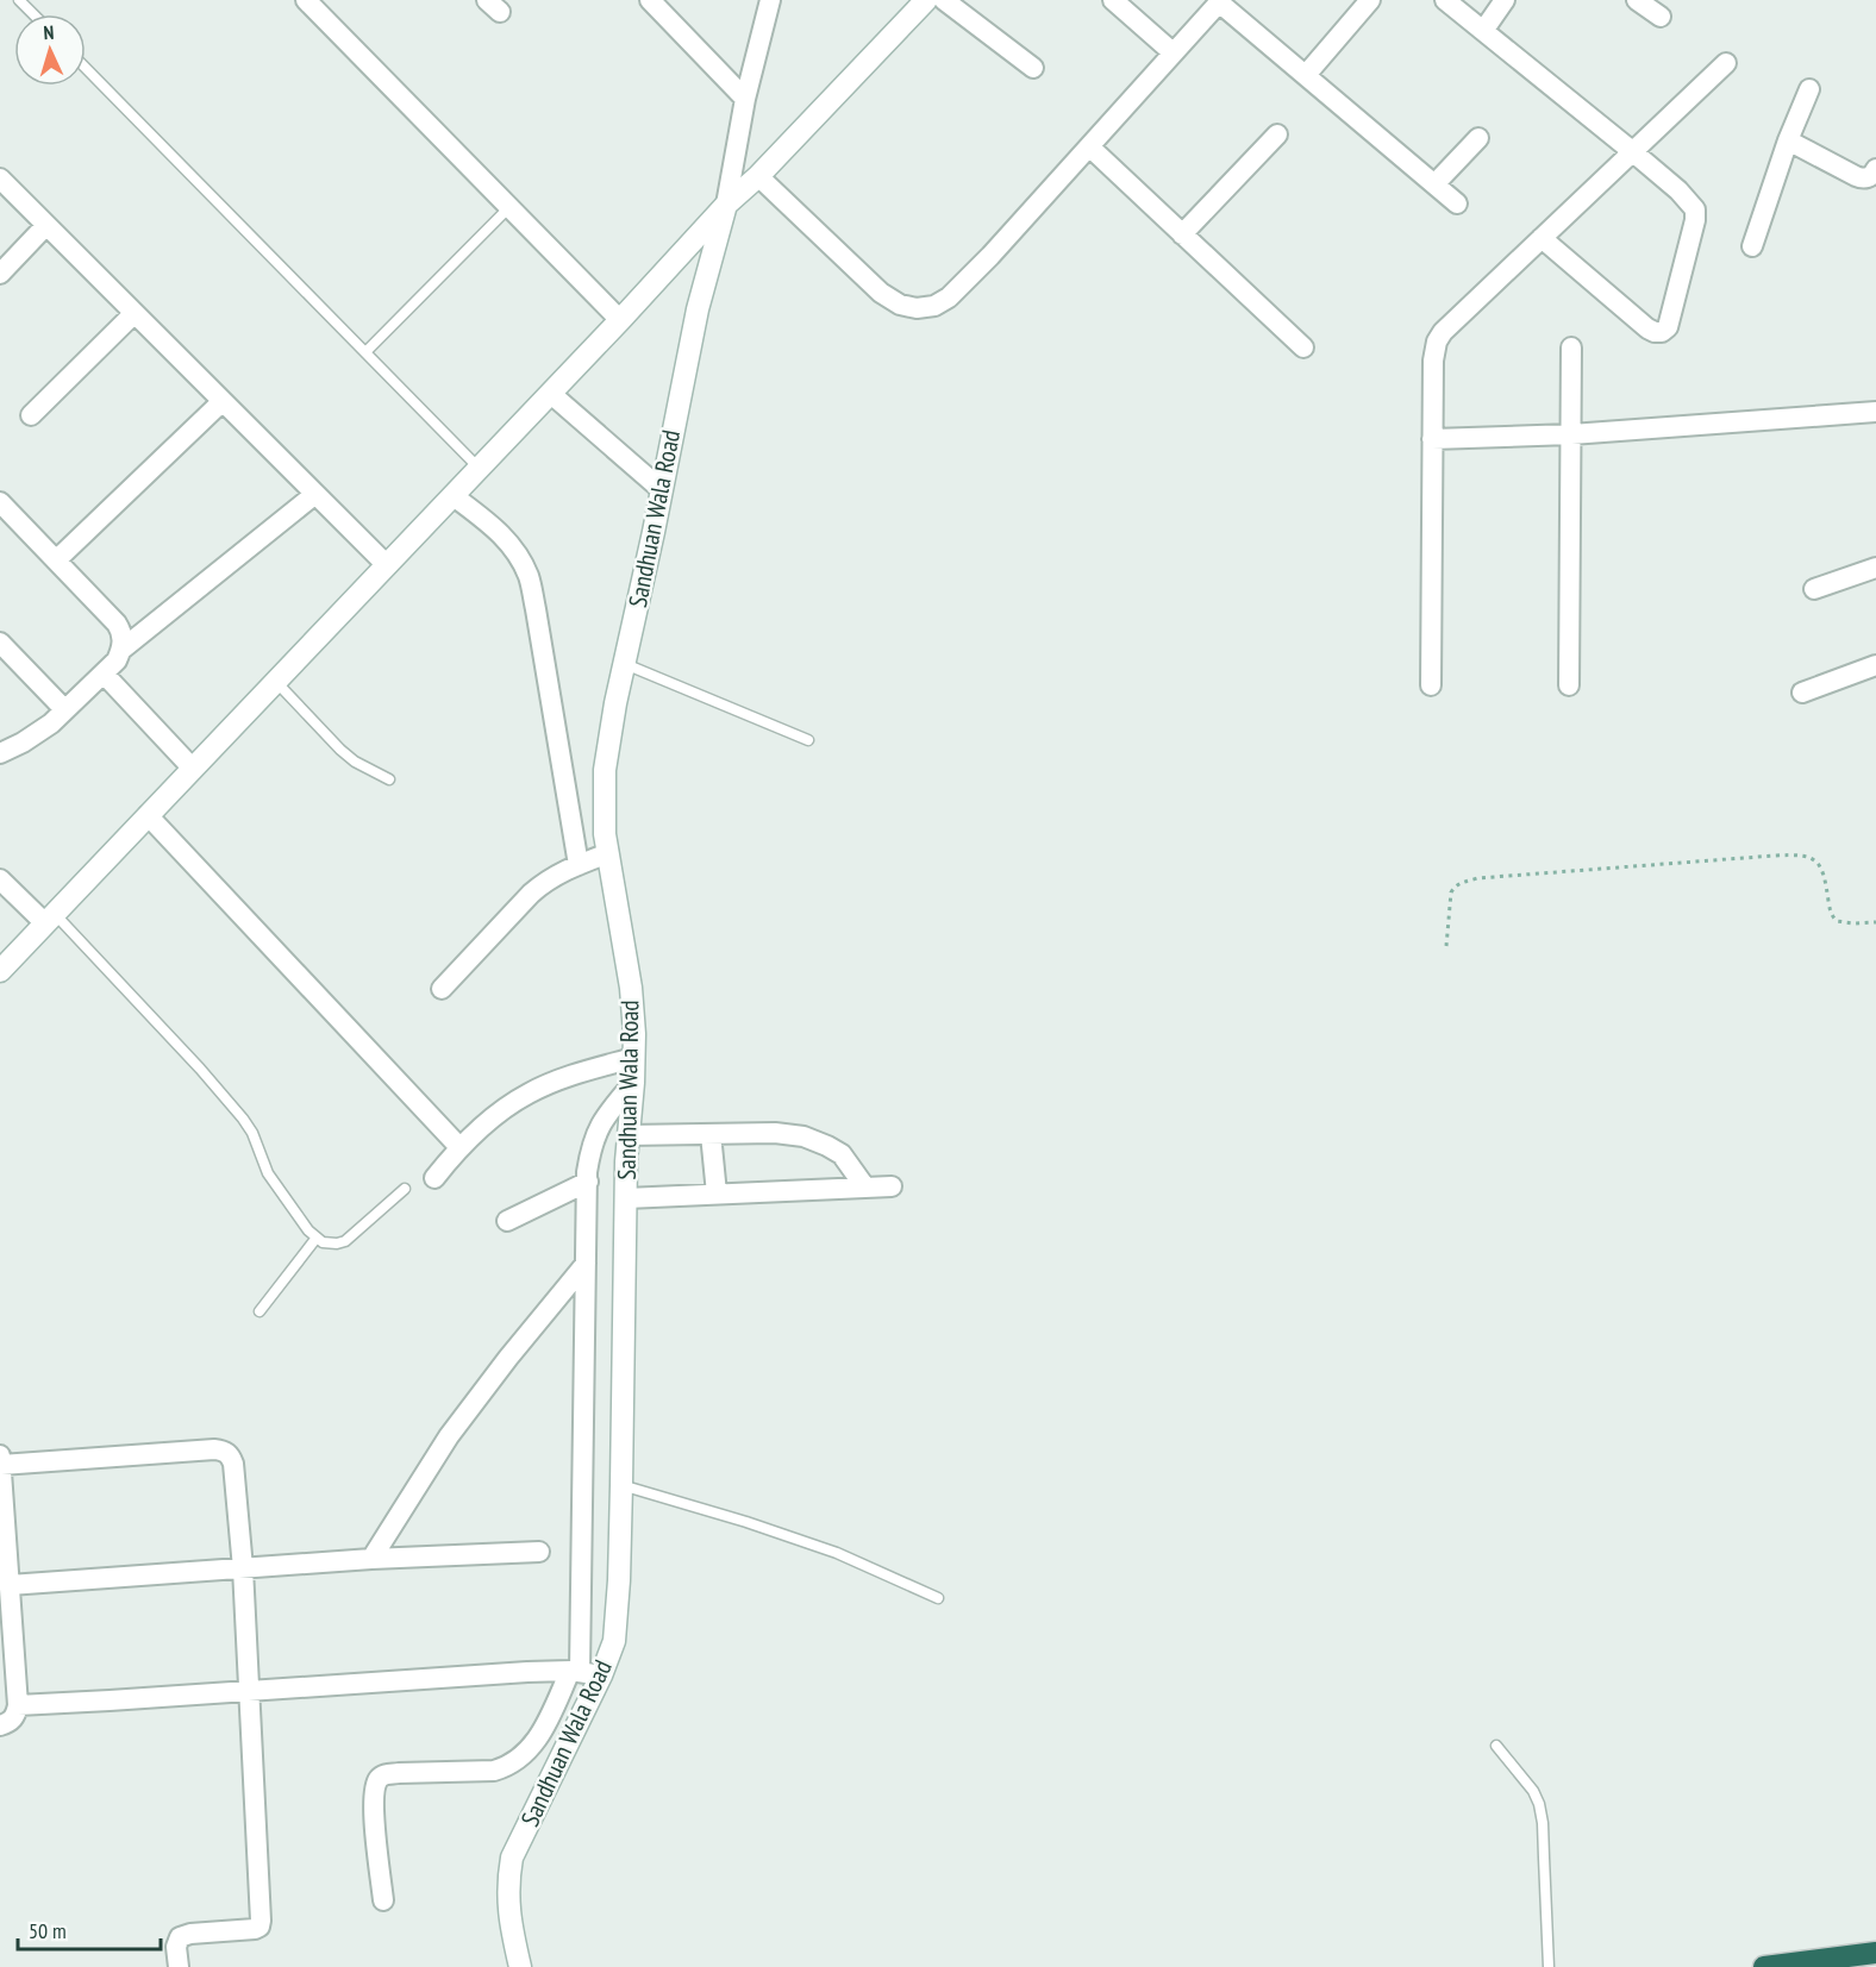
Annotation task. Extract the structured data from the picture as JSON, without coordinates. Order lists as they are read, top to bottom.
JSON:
{
  "streets": {
    "street": ["Sandhuan Wala Road"]
  },
  "scale_bar": "50 m",
  "north": "top"
}
